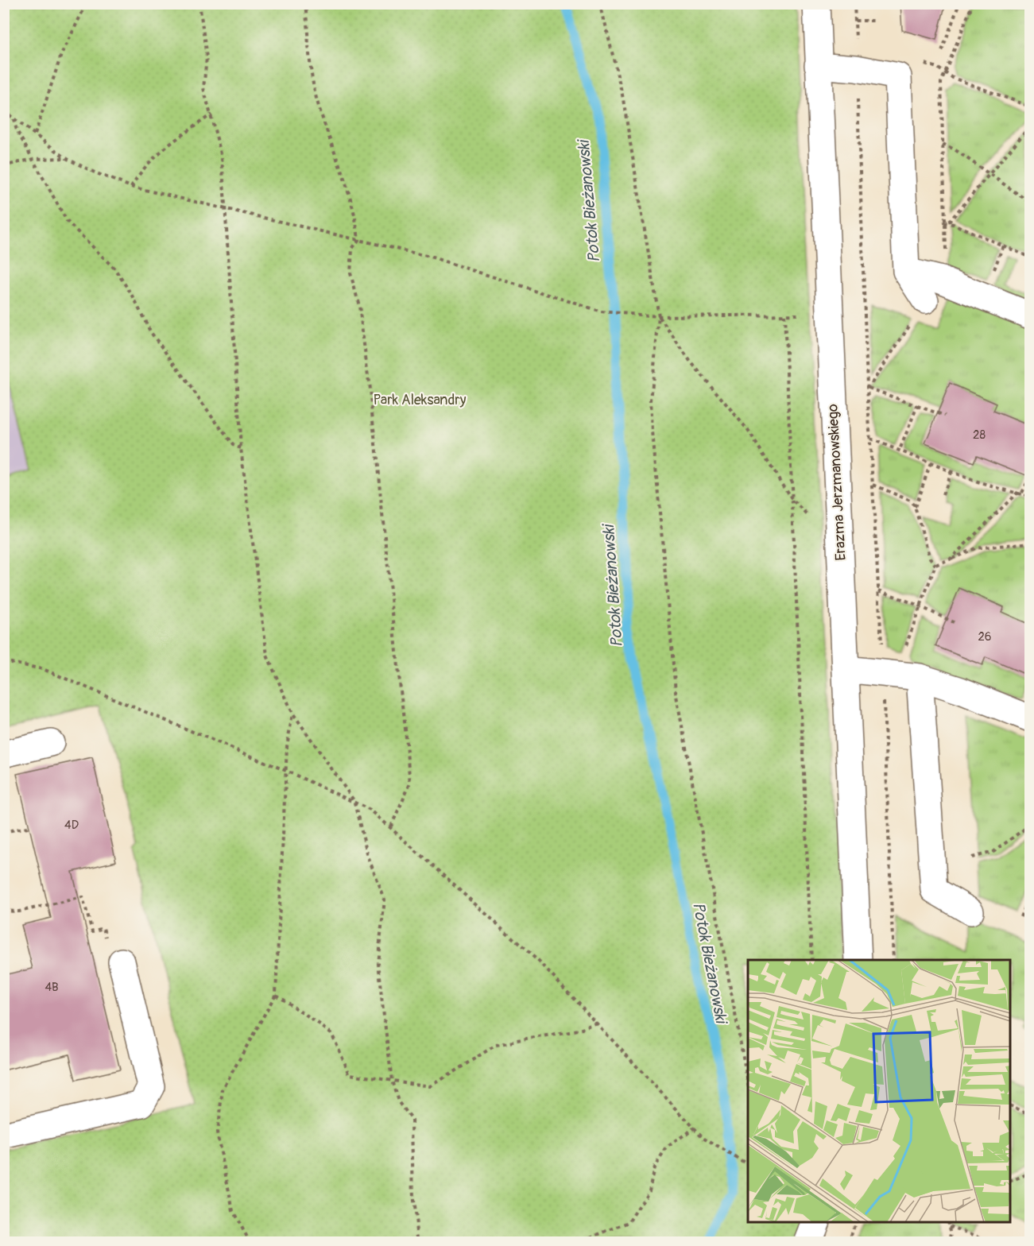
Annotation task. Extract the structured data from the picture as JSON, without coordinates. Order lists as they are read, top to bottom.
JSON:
{
  "streets": {
    "street": ["Erazma Jerzmanowskiego"]
  },
  "water": ["Potok Bieżanowski"],
  "parks": ["Park Aleksandry"],
  "house_numbers": [
    "28",
    "26",
    "4D",
    "4B"
  ]
}
